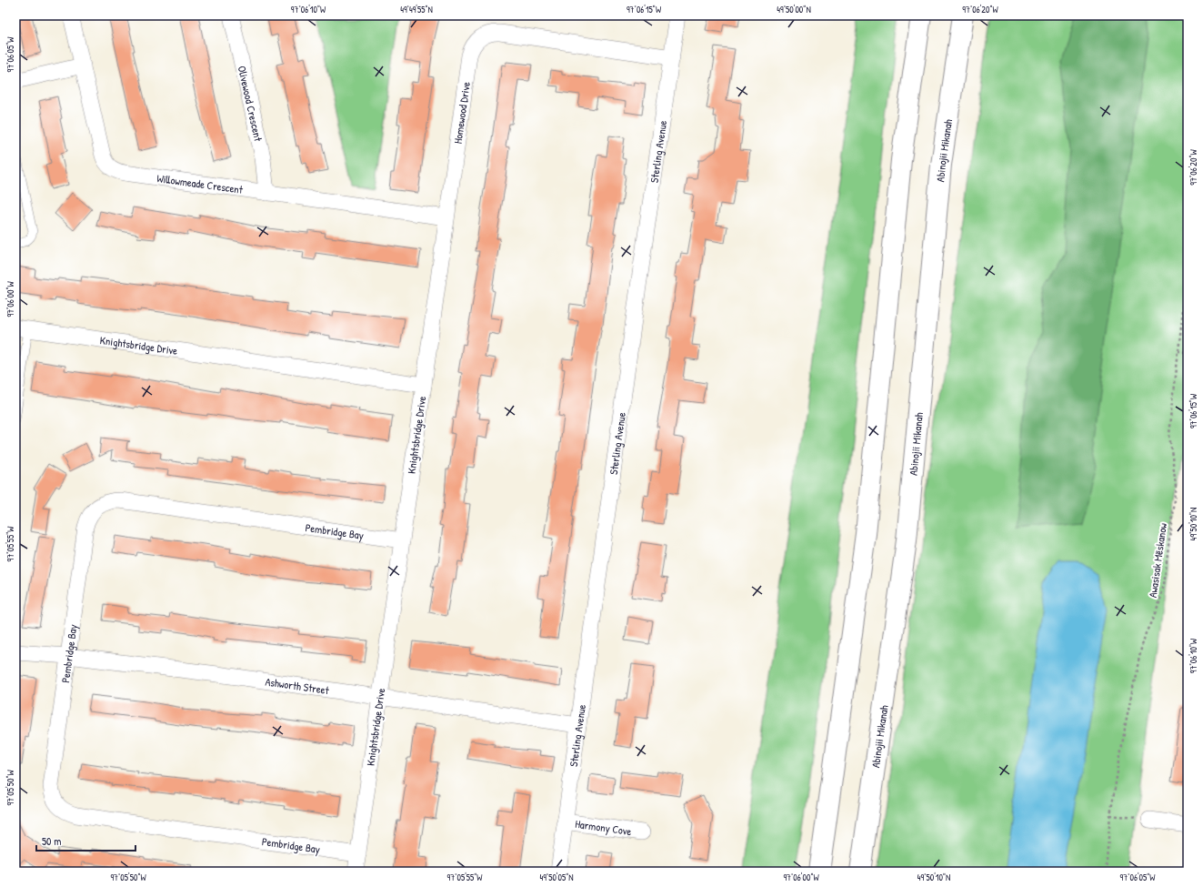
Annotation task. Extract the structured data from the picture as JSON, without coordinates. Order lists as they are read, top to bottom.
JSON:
{
  "streets": {
    "main road": ["Abinojii Mikanah"],
    "street": [
      "Olivewood Crescent",
      "Homewood Drive",
      "Sterling Avenue",
      "Willowmeade Crescent",
      "Knightsbridge Drive",
      "Pembridge Bay",
      "Ashworth Street",
      "Harmony Cove"
    ],
    "path": ["Awasisak Mēskanow"]
  },
  "crossings": [
    ["Olivewood Crescent", "Willowmeade Crescent"],
    ["Homewood Drive", "Sterling Avenue"],
    ["Homewood Drive", "Willowmeade Crescent"],
    ["Homewood Drive", "Knightsbridge Drive"],
    ["Sterling Avenue", "Ashworth Street"],
    ["Sterling Avenue", "Harmony Cove"],
    ["Knightsbridge Drive", "Pembridge Bay"],
    ["Knightsbridge Drive", "Ashworth Street"],
    ["Pembridge Bay", "Ashworth Street"]
  ],
  "scale_bar": "50 m",
  "coordinates": [
    "97°06'10\"W",
    "49°49'55\"N",
    "97°06'15\"W",
    "49°50'00\"N",
    "97°06'20\"W",
    "97°06'05\"W",
    "97°06'00\"W",
    "49°50'10\"N",
    "97°05'55\"W",
    "97°05'50\"W",
    "49°50'05\"N"
  ]
}
